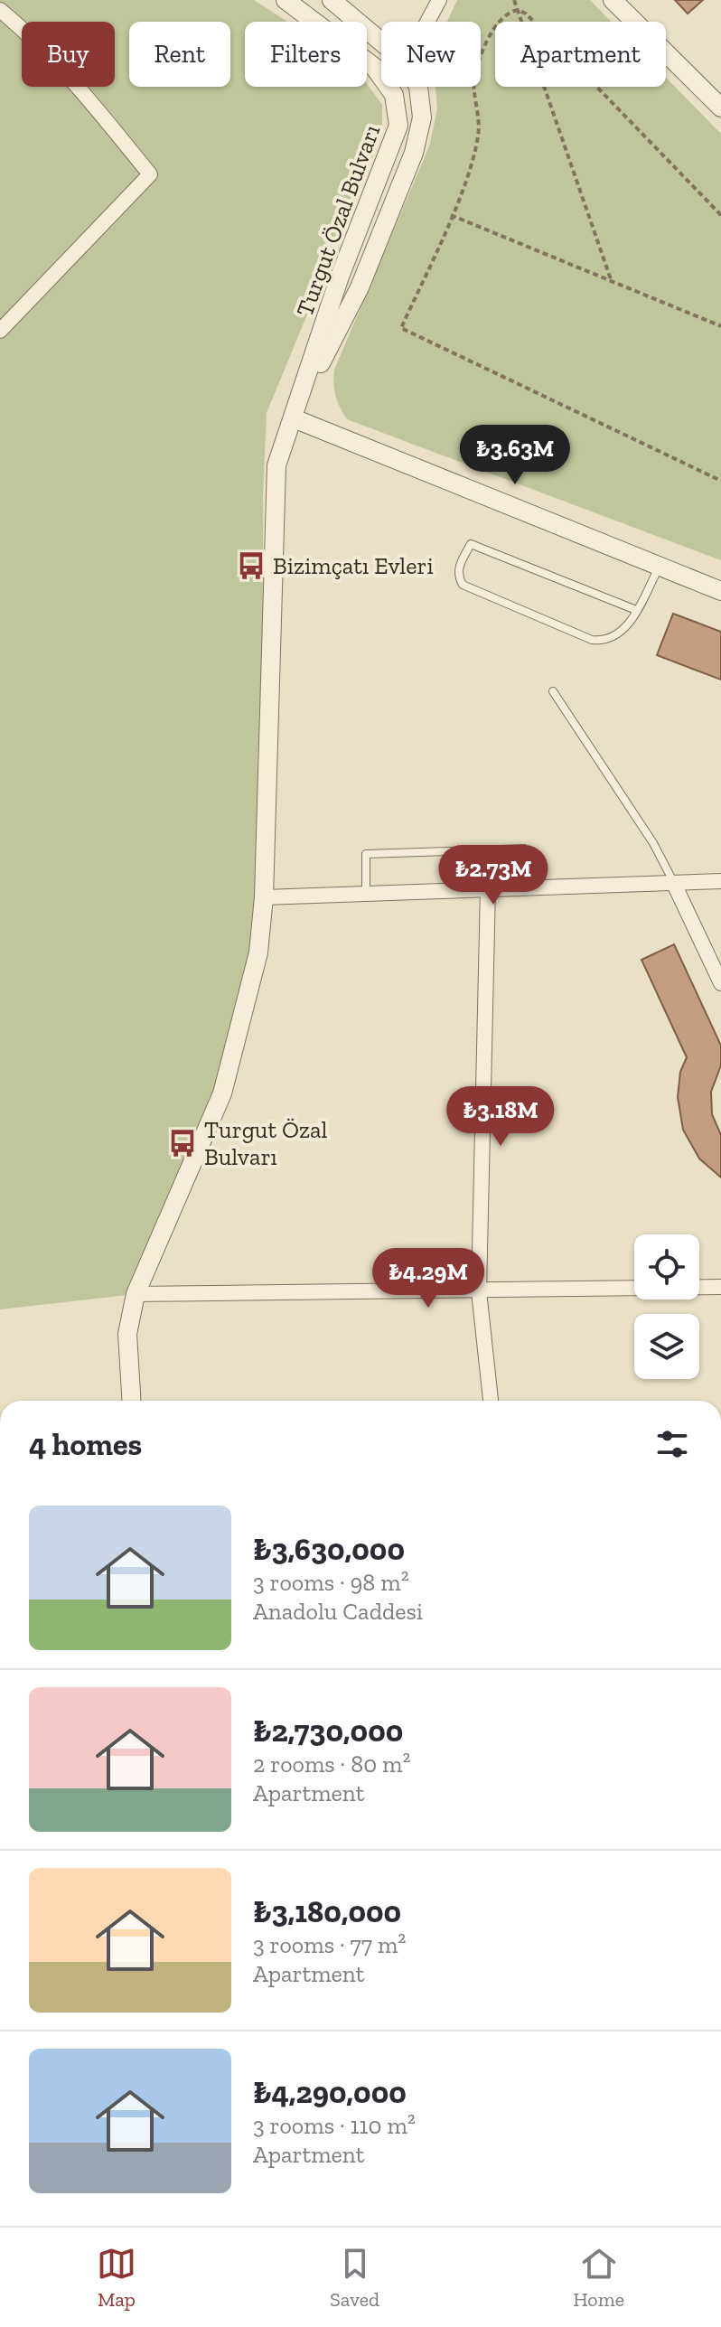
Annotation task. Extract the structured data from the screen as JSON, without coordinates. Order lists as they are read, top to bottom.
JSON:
{
  "streets": {
    "street": ["Turgut Özal Bulvarı"]
  },
  "places": {
    "bus stop": ["Bizimçatı Evleri", "Turgut Özal Bulvarı"]
  },
  "page": {
    "chip": [
      "Buy",
      "Rent",
      "Filters",
      "New",
      "Apartment"
    ],
    "price": [
      "₺3.63M",
      "₺2.73M",
      "₺3.18M",
      "₺4.29M"
    ],
    "heading": "4 homes",
    "list": [
      {
        "name": "₺3,630,000",
        "note": "3 rooms · 98 m² · Anadolu Caddesi"
      },
      {
        "name": "₺2,730,000",
        "note": "2 rooms · 80 m² · Apartment"
      },
      {
        "name": "₺3,180,000",
        "note": "3 rooms · 77 m² · Apartment"
      },
      {
        "name": "₺4,290,000",
        "note": "3 rooms · 110 m² · Apartment"
      }
    ],
    "tabs": ["Map", "Saved", "Home"]
  }
}
